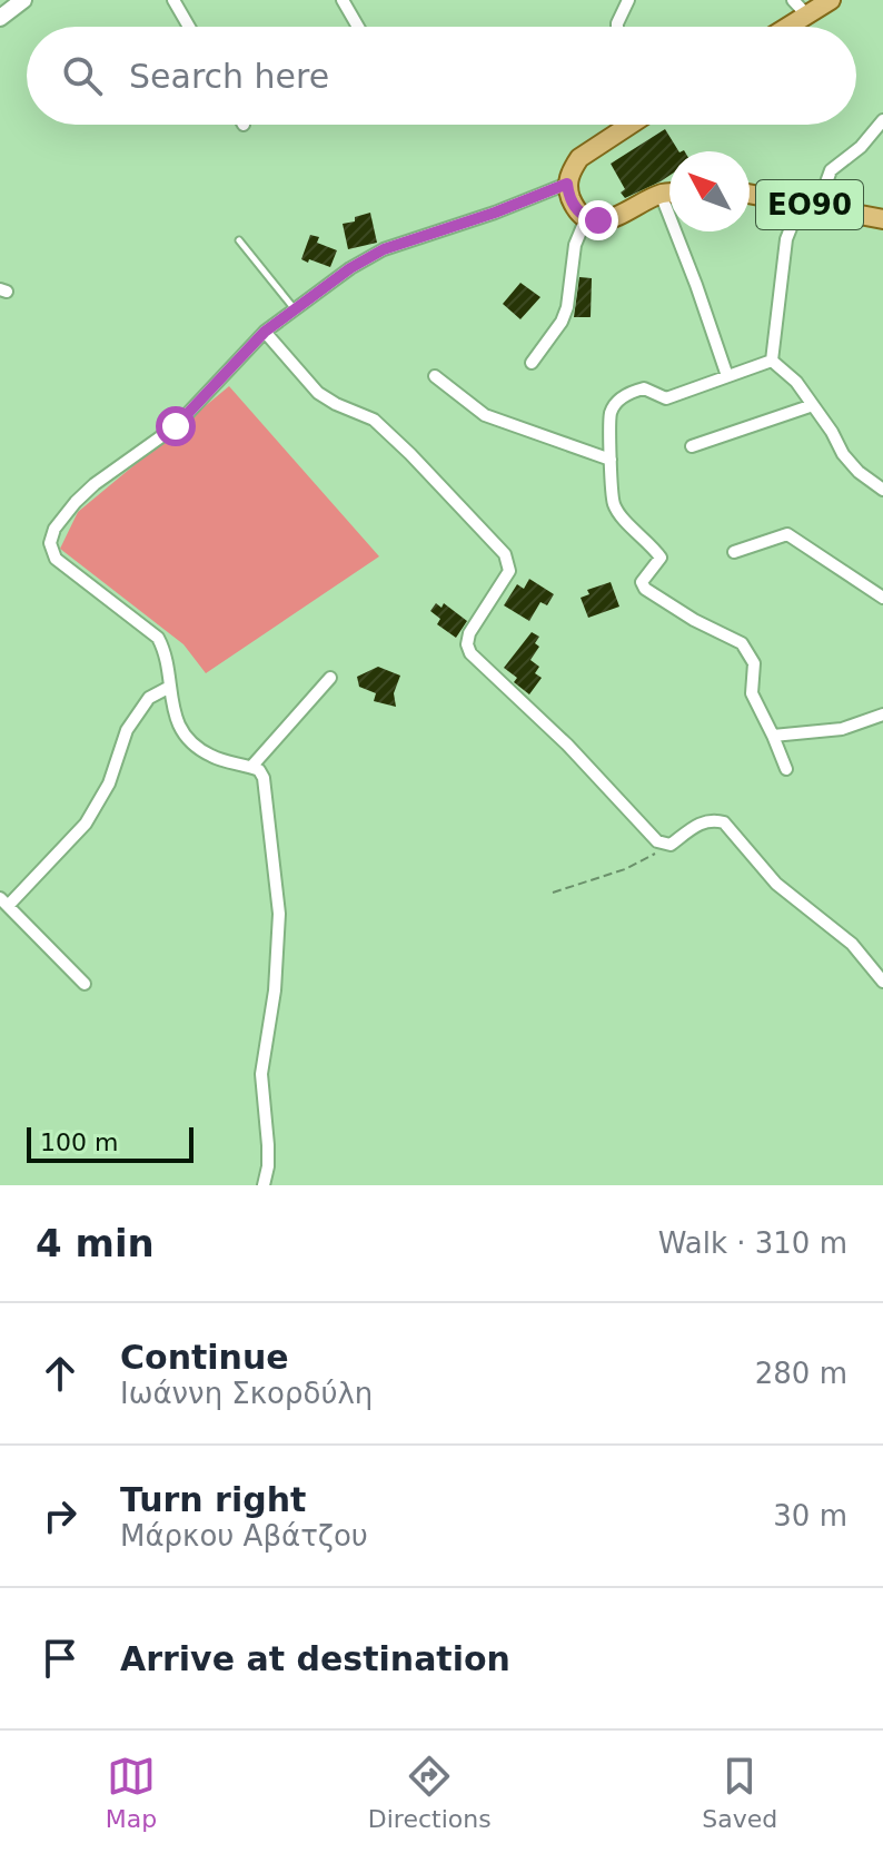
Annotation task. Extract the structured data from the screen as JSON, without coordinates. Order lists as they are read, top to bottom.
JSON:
{
  "streets": {
    "main road": ["ΕΟ90"]
  },
  "scale_bar": "100 m",
  "north": "top left",
  "page": {
    "search": "Search here",
    "scale": "100 m",
    "heading": ["4 min", "Walk · 310 m"],
    "list": [
      ["Continue", "Ιωάννη Σκορδύλη", "280 m"],
      ["Turn right", "Μάρκου Αβάτζου", "30 m"],
      "Arrive at destination"
    ],
    "nav": ["Map", "Directions", "Saved"]
  }
}
